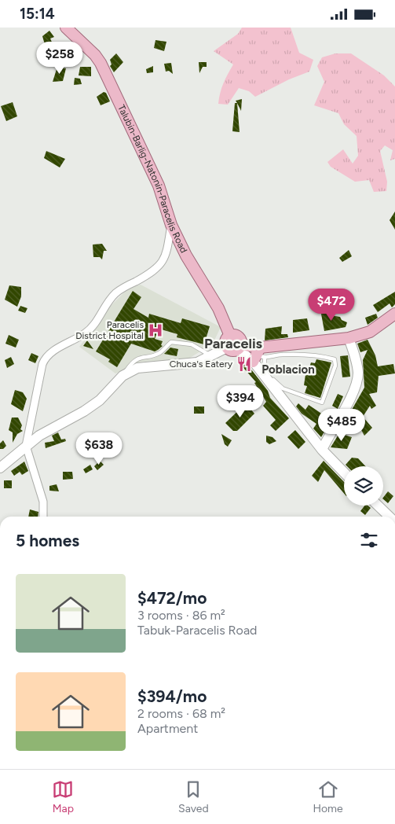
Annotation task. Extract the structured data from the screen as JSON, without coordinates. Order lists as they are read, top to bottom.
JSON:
{
  "streets": {
    "main road": ["Talubin-Barlig-Natonin-Paracelis Road"]
  },
  "districts": ["Paracelis", "Poblacion"],
  "places": {
    "hospital": ["Paracelis District Hospital"],
    "restaurant": ["Chuca's Eatery"]
  },
  "page": {
    "status": "15:14",
    "price": [
      "$258",
      "$472",
      "$394",
      "$485",
      "$638"
    ],
    "heading": "5 homes",
    "list": [
      {
        "name": "$472/mo",
        "note": "3 rooms · 86 m² · Tabuk-Paracelis Road"
      },
      {
        "name": "$394/mo",
        "note": "2 rooms · 68 m² · Apartment"
      }
    ],
    "tabs": ["Map", "Saved", "Home"]
  }
}
